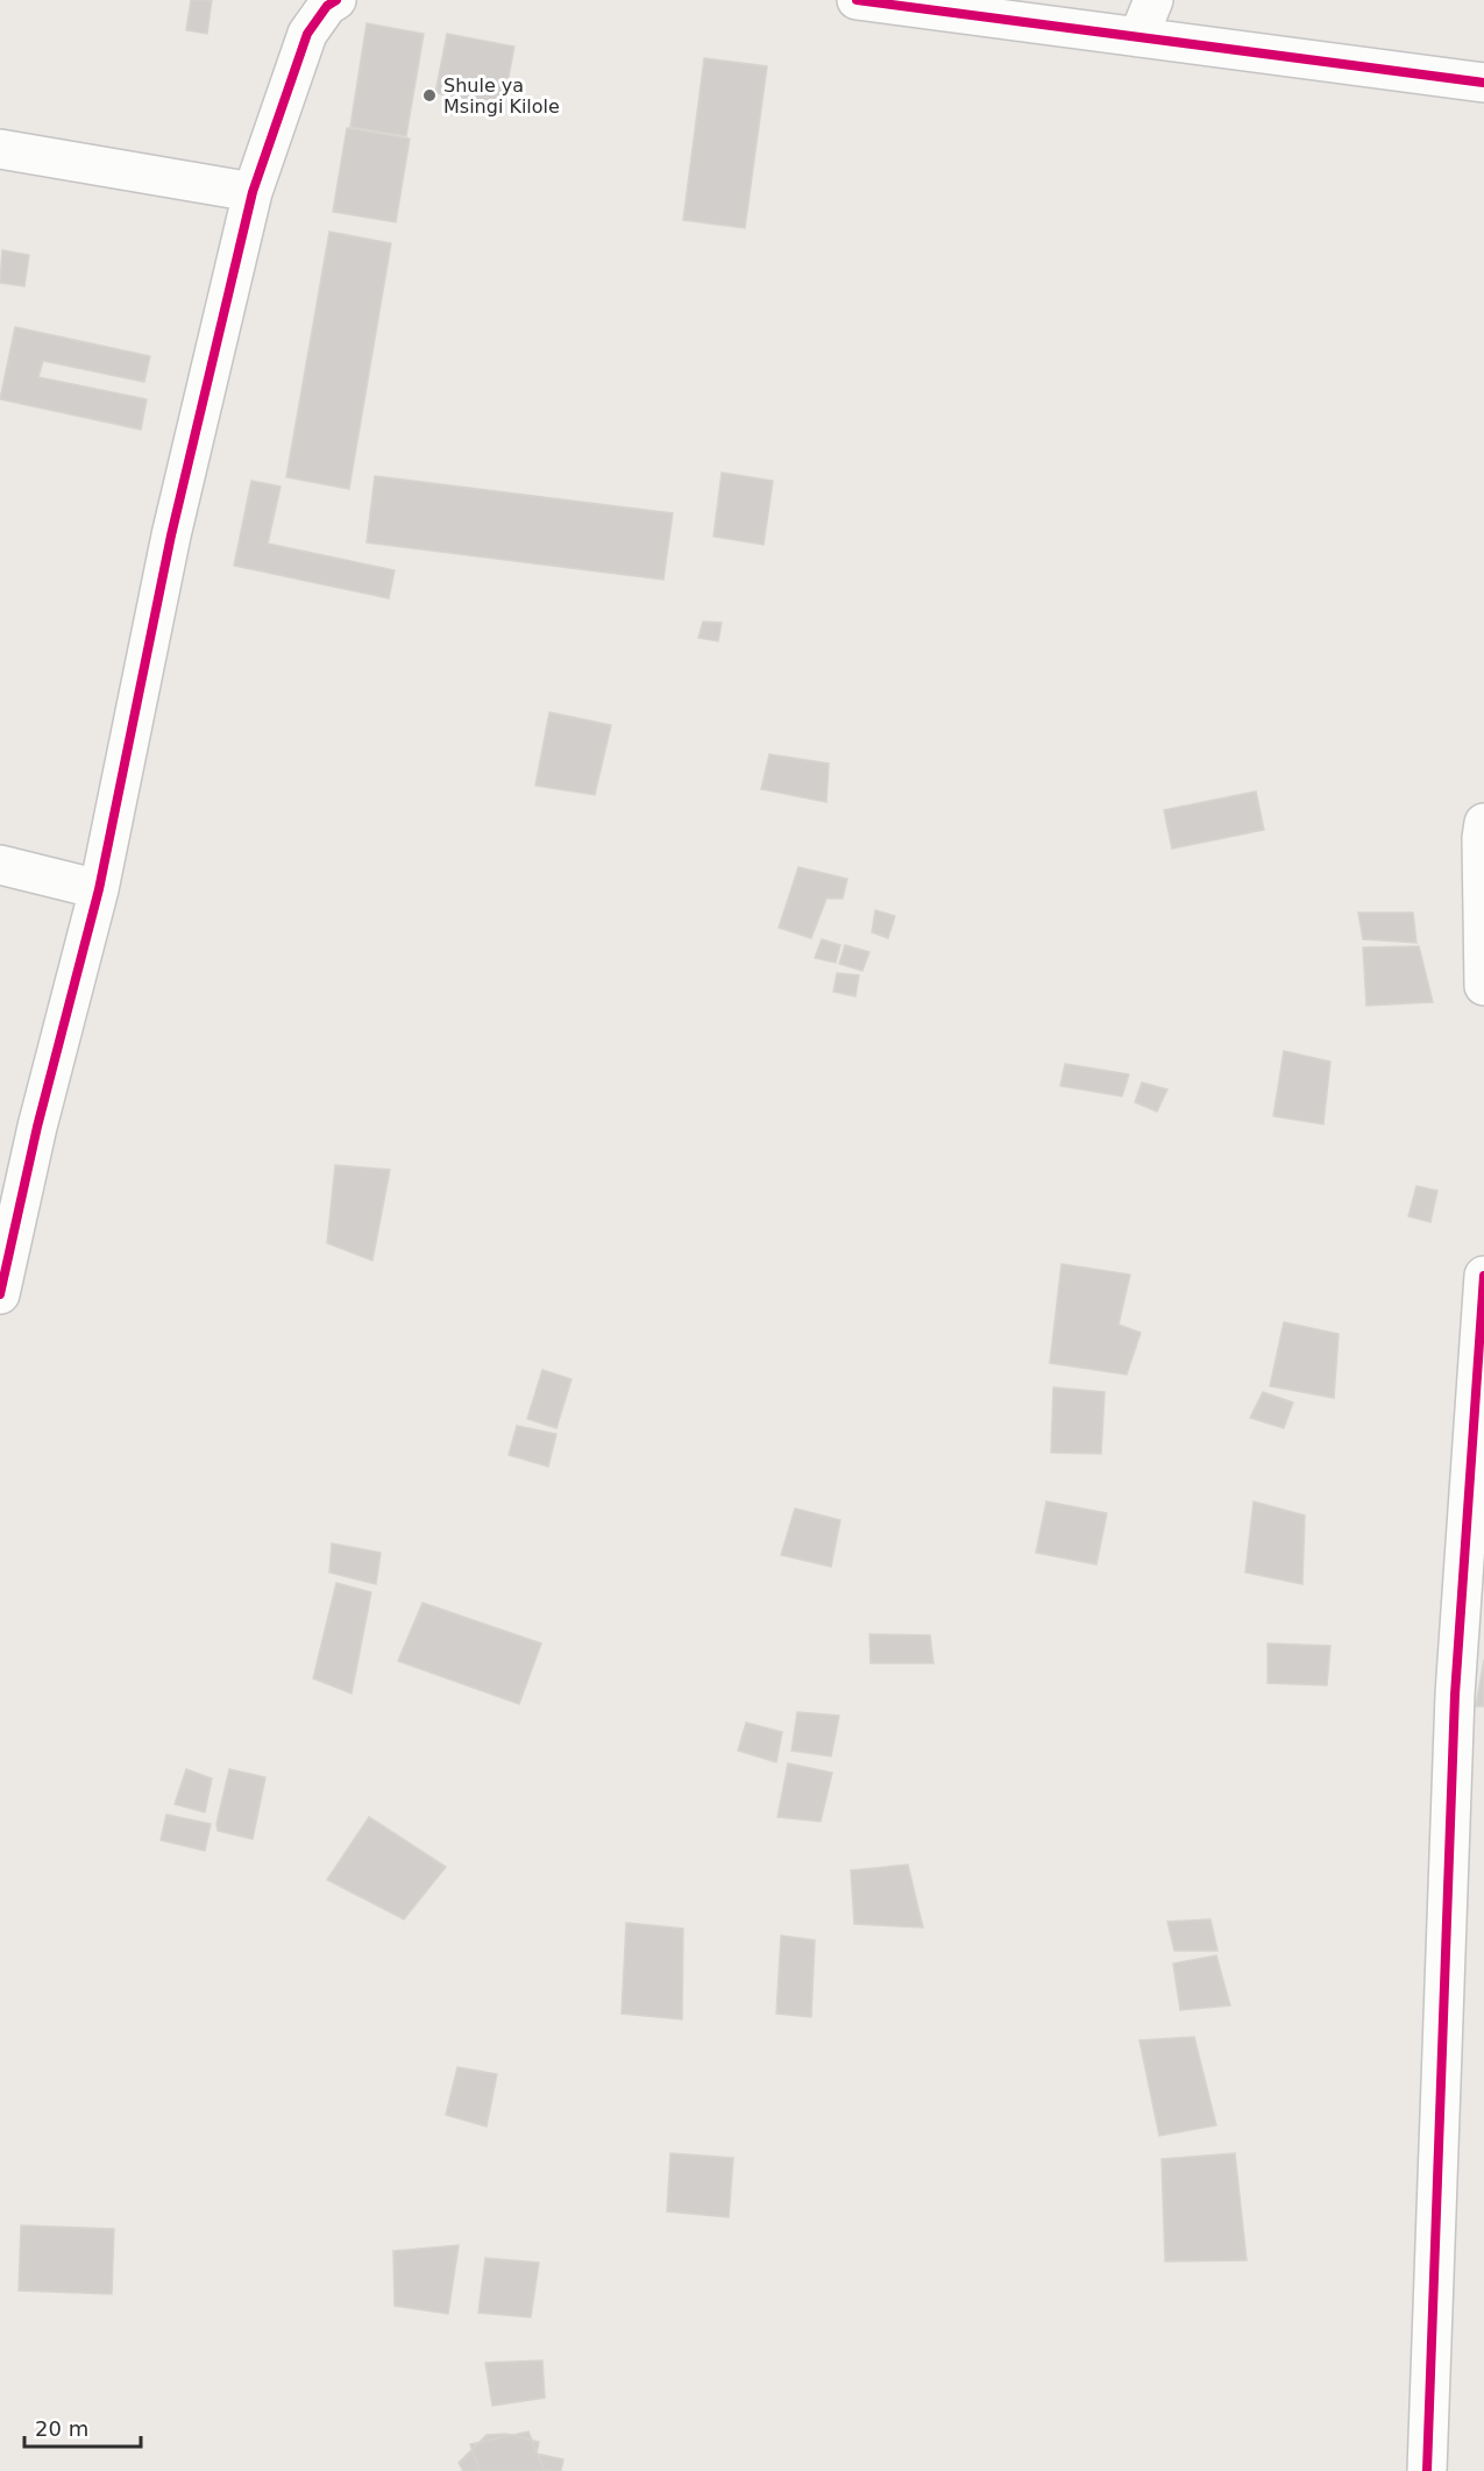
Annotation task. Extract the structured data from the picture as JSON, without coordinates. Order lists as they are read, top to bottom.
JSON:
{
  "places": ["Shule ya Msingi Kilole"],
  "scale_bar": "20 m"
}
